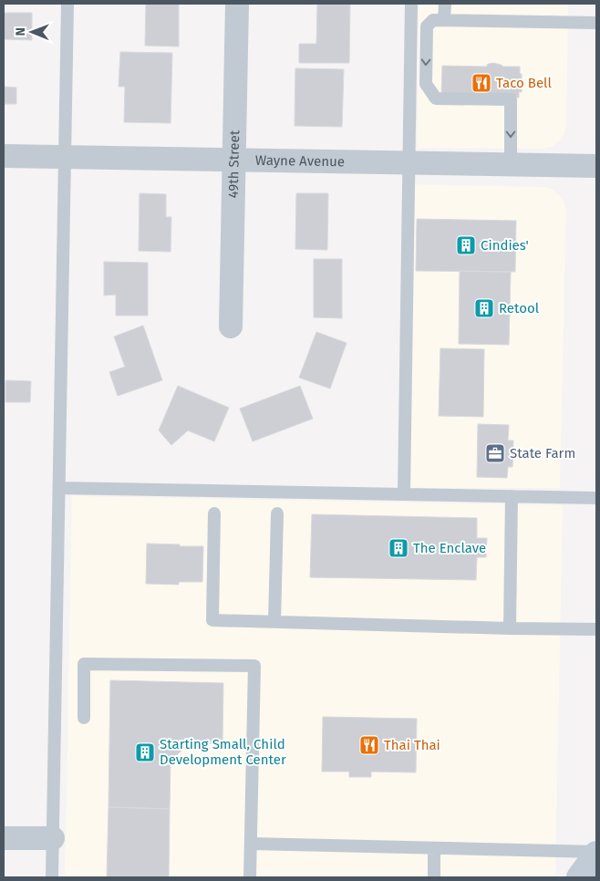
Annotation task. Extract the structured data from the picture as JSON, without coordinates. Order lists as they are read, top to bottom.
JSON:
{
  "streets": {
    "street": ["Wayne Avenue", "49th Street"]
  },
  "crossings": [
    ["Wayne Avenue", "49th Street"]
  ],
  "places": {
    "restaurant": ["Taco Bell", "Thai Thai"],
    "building": [
      "Cindies'",
      "Retool",
      "The Enclave",
      "Starting Small, Child Development Center"
    ],
    "office": ["State Farm"]
  },
  "north": "left"
}
